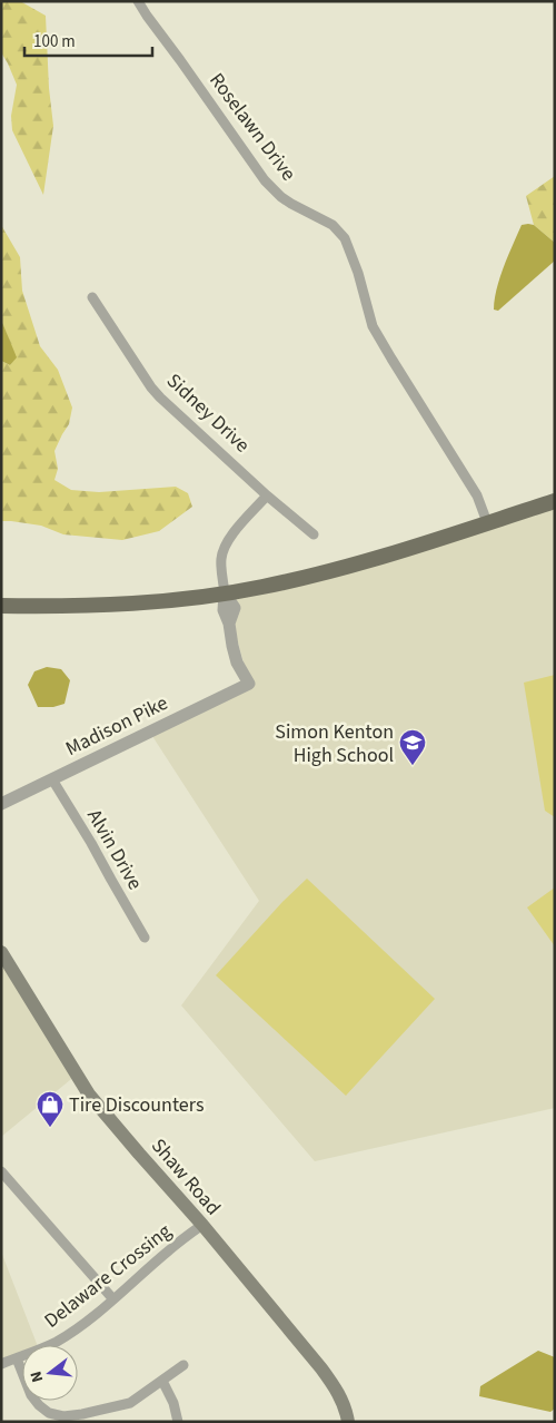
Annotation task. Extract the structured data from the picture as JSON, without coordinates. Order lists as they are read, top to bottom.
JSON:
{
  "streets": {
    "main road": ["Shaw Road"],
    "street": [
      "Roselawn Drive",
      "Sidney Drive",
      "Madison Pike",
      "Alvin Drive",
      "Delaware Crossing"
    ]
  },
  "crossings": [
    ["Madison Pike", "Alvin Drive"],
    ["Shaw Road", "Delaware Crossing"]
  ],
  "places": {
    "school or university": ["Simon Kenton High School"],
    "shop": ["Tire Discounters"]
  },
  "scale_bar": "100 m",
  "north": "left"
}
